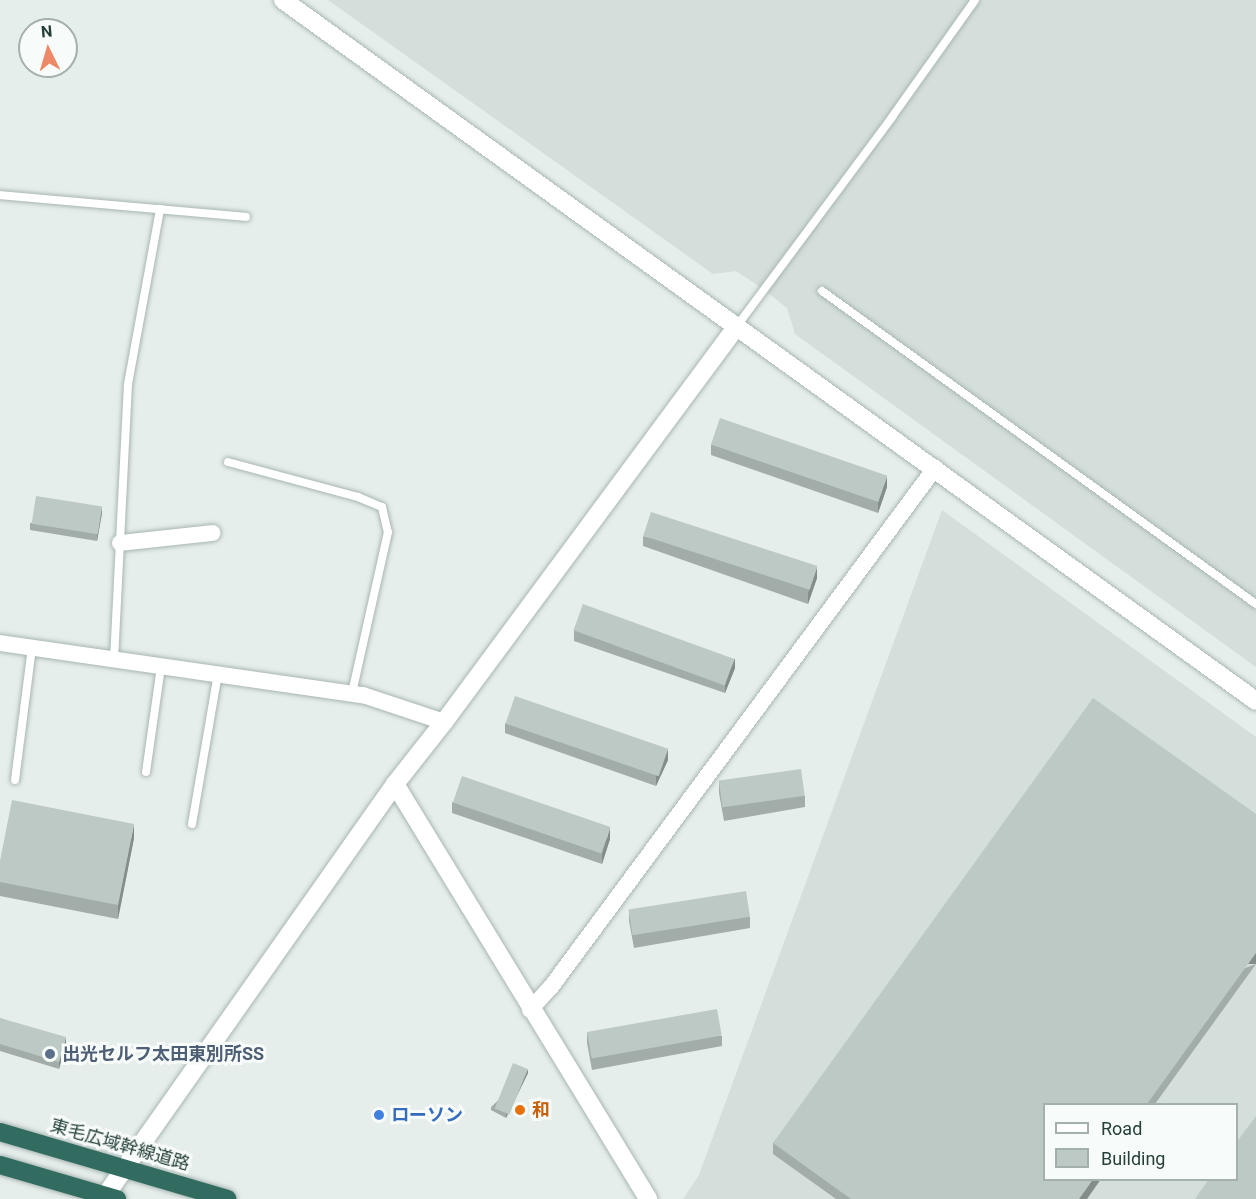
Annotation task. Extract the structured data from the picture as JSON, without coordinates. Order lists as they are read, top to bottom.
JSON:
{
  "streets": {
    "highway": ["東毛広域幹線道路"]
  },
  "places": ["出光セルフ太田東別所SS", "和", "ローソン"],
  "legend": ["Road", "Building"],
  "north": "top"
}
